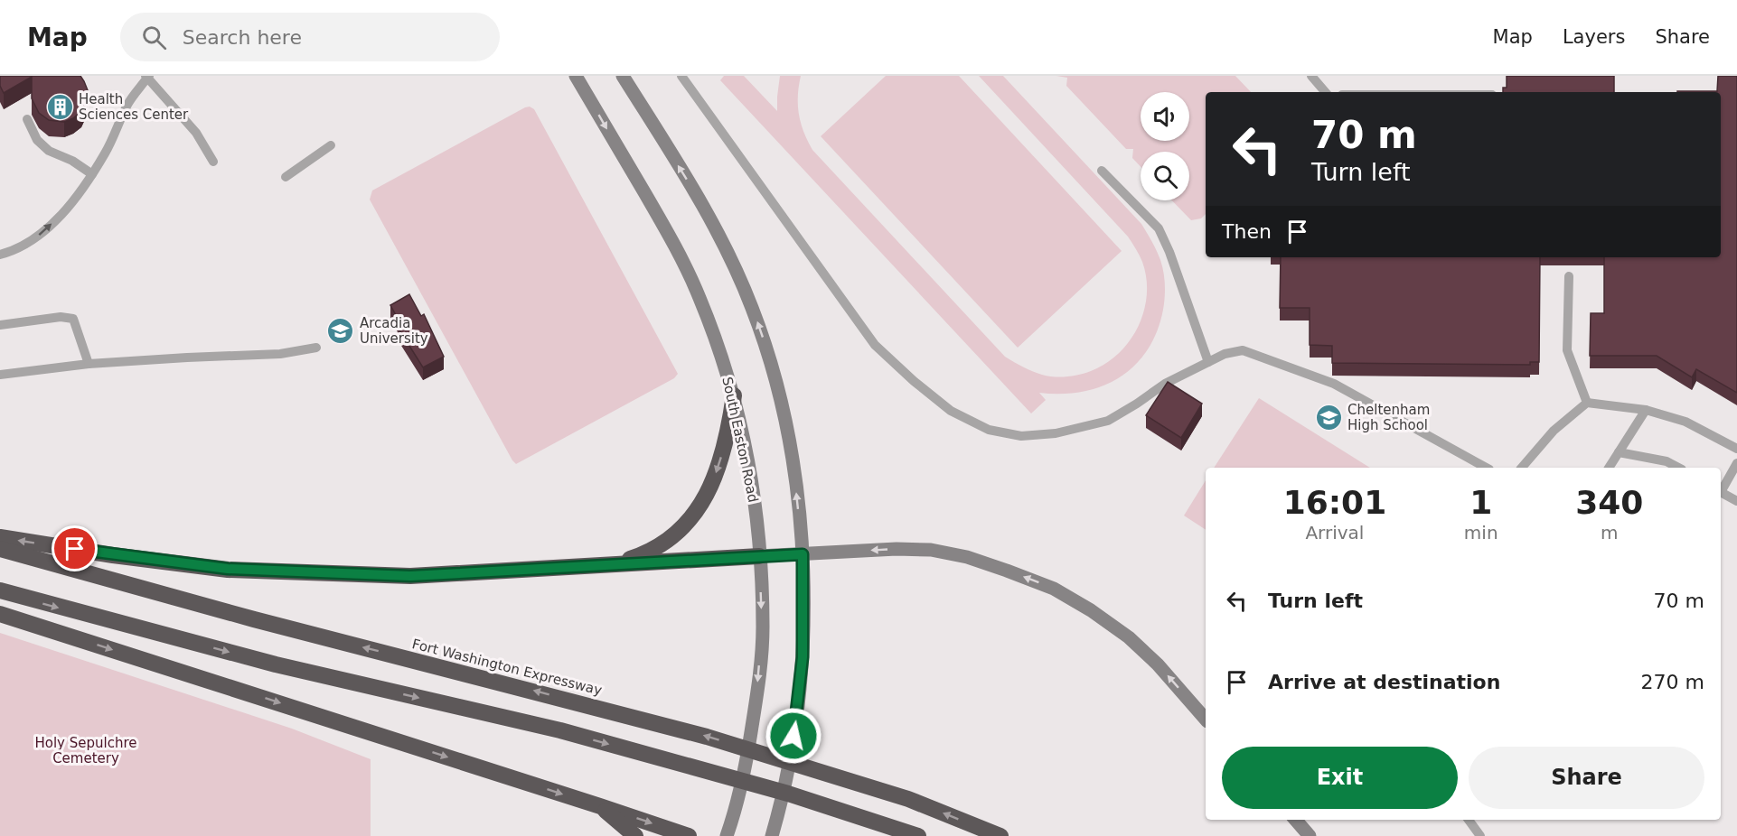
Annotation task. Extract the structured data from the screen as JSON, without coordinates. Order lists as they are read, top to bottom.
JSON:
{
  "streets": {
    "highway": ["Fort Washington Expressway"],
    "main road": ["South Easton Road"]
  },
  "parks": ["Holy Sepulchre Cemetery"],
  "places": {
    "building": ["Health Sciences Center"],
    "school or university": ["Arcadia University", "Cheltenham High School"]
  },
  "page": {
    "header": "Map",
    "search": "Search here",
    "nav": ["Map", "Layers", "Share"],
    "turn": ["70 m", "Turn left"],
    "then": "Then",
    "eta": [
      "16:01",
      "Arrival",
      "1",
      "min",
      "340",
      "m"
    ],
    "list": [
      {
        "name": "Turn left",
        "value": "70 m"
      },
      {
        "name": "Arrive at destination",
        "value": "270 m"
      }
    ],
    "buttons": ["Exit", "Share"]
  }
}
